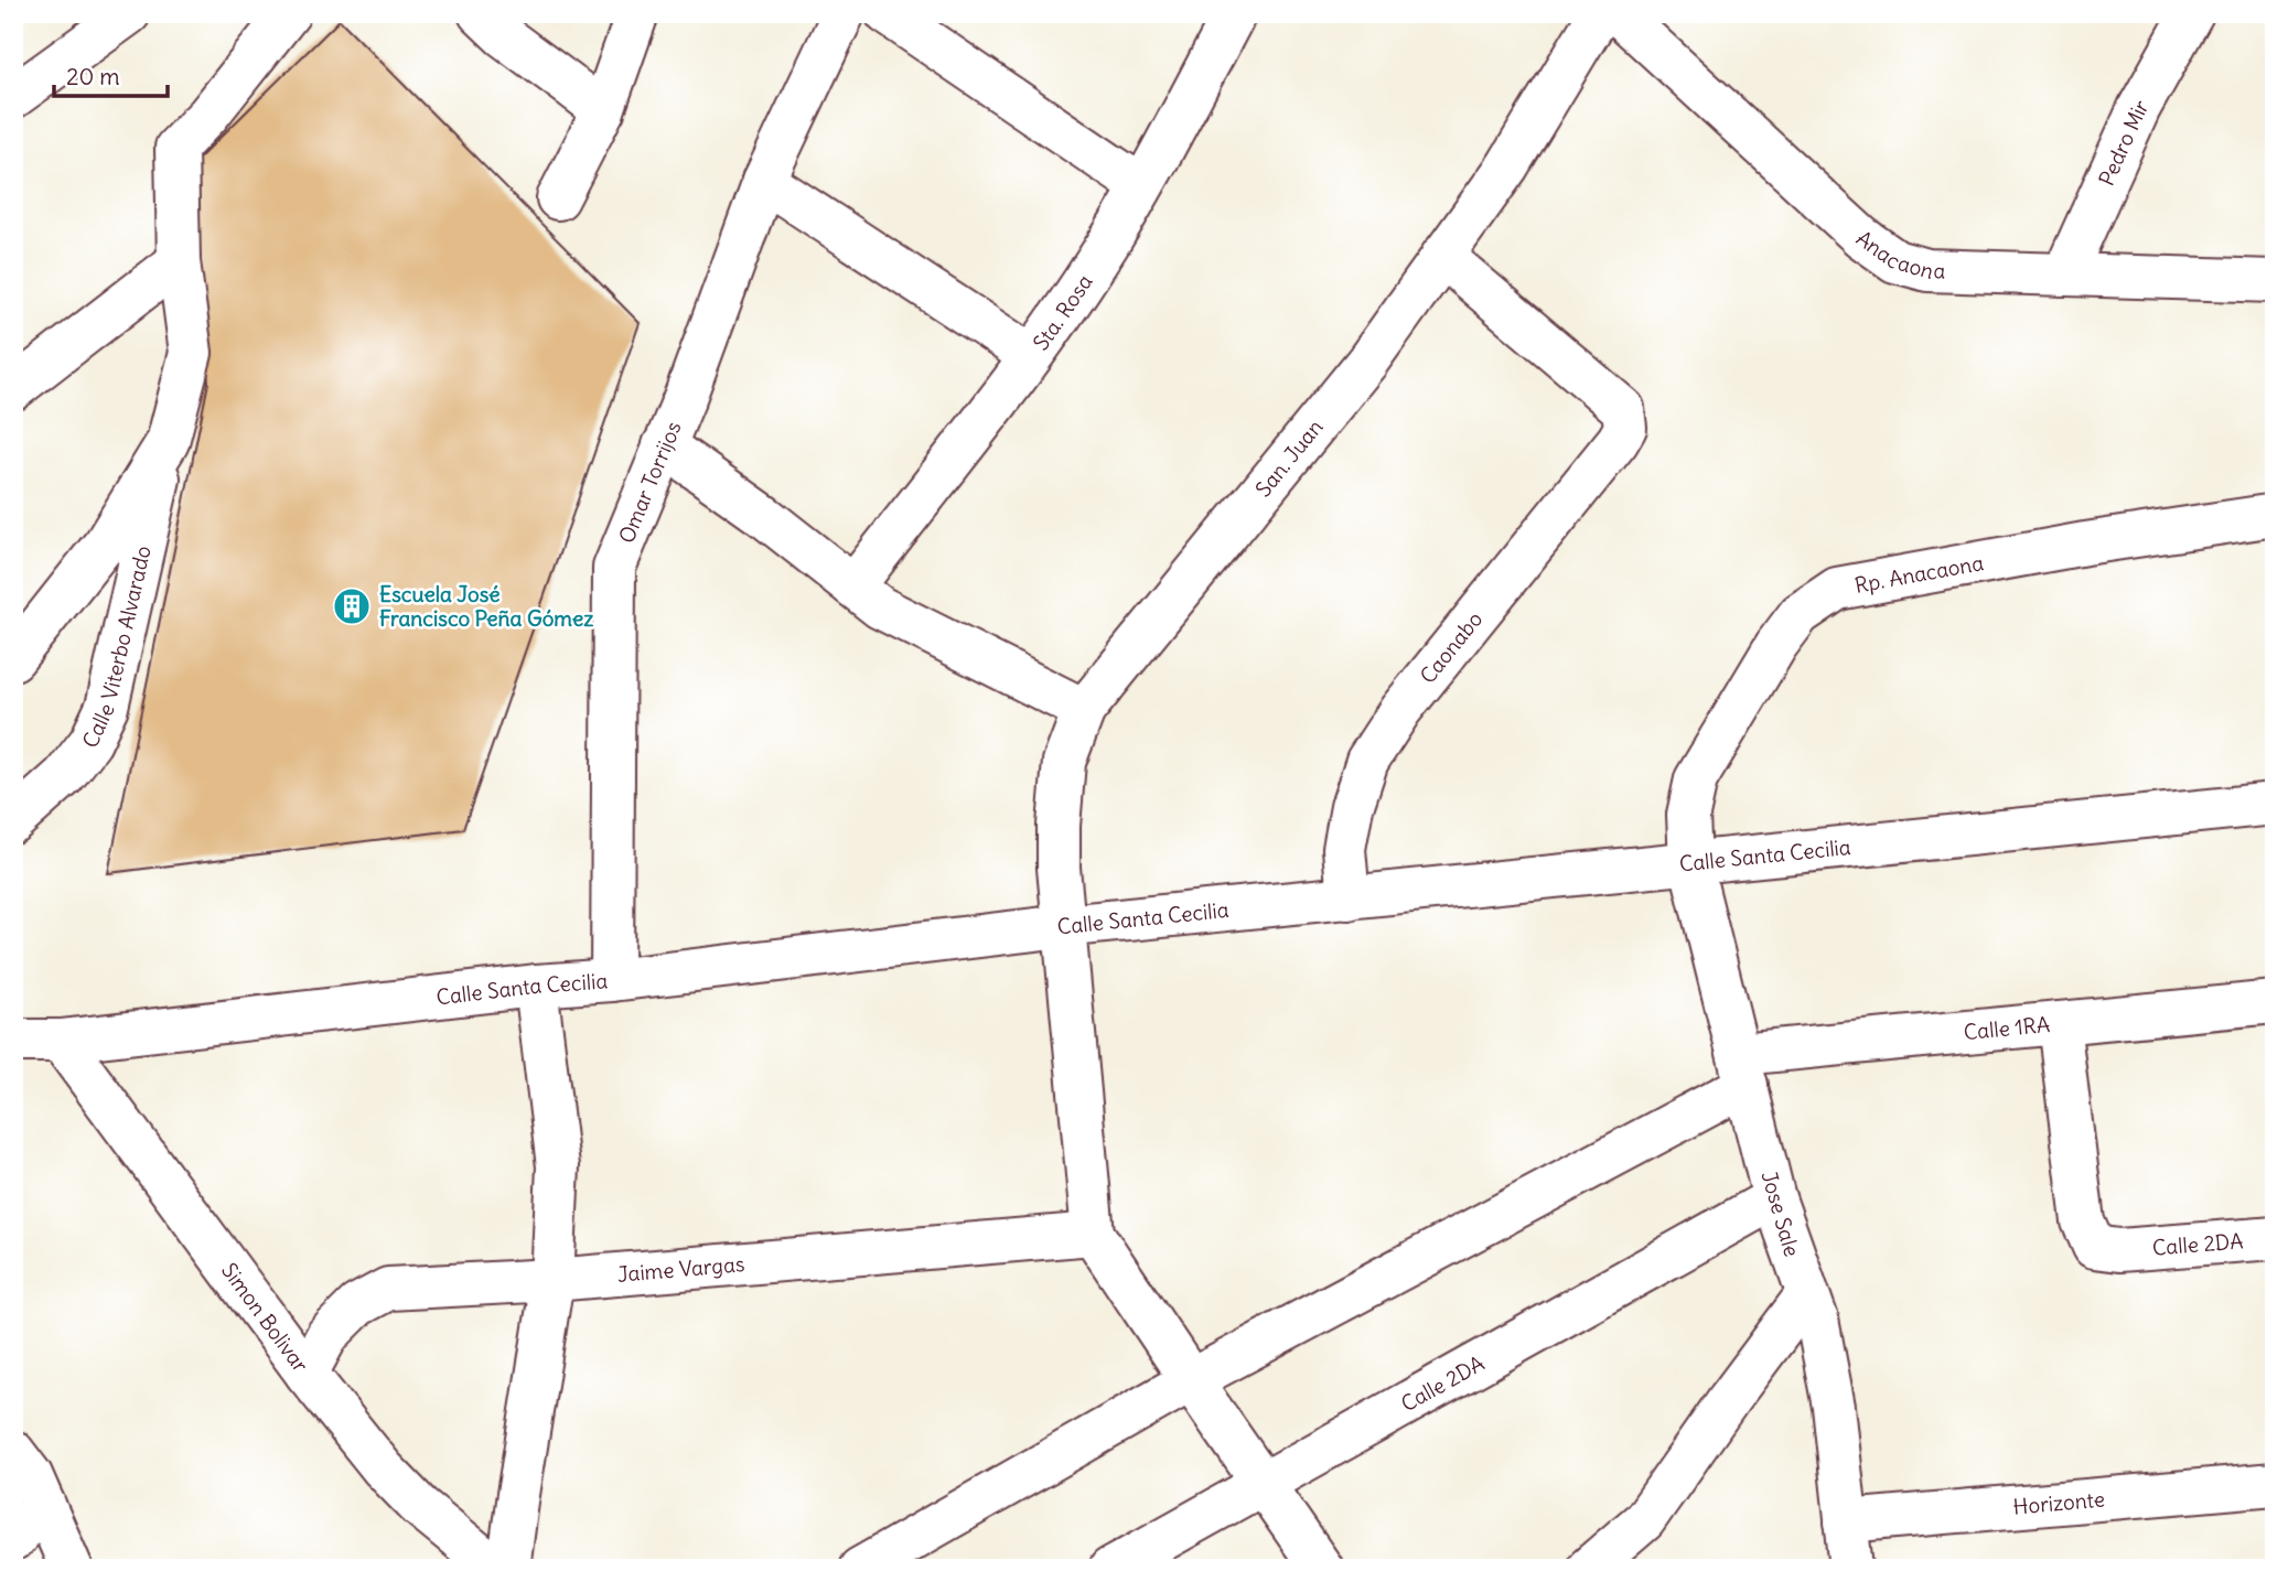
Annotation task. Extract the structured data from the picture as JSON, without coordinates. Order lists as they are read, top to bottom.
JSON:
{
  "streets": {
    "street": [
      "Pedro Mir",
      "Anacaona",
      "Sta. Rosa",
      "San. Juan",
      "Omar Torrijos",
      "Rp. Anacaona",
      "Calle Viterbo Alvarado",
      "Caonabo",
      "Calle Santa Cecilia",
      "Calle 1RA",
      "Jose Sale",
      "Calle 2DA",
      "Jaime Vargas",
      "Simon Bolivar",
      "Horizonte"
    ]
  },
  "crossings": [
    ["Pedro Mir", "Anacaona"],
    ["San. Juan", "Caonabo"],
    ["San. Juan", "Calle Santa Cecilia"],
    ["San. Juan", "Jaime Vargas"],
    ["Omar Torrijos", "Calle Santa Cecilia"],
    ["Rp. Anacaona", "Calle Santa Cecilia"],
    ["Rp. Anacaona", "Jose Sale"],
    ["Caonabo", "Calle Santa Cecilia"],
    ["Calle Santa Cecilia", "Jose Sale"],
    ["Calle Santa Cecilia", "Simon Bolivar"],
    ["Calle 1RA", "Jose Sale"],
    ["Calle 1RA", "Calle 2DA"],
    ["Jose Sale", "Calle 2DA"],
    ["Jose Sale", "Horizonte"],
    ["Jaime Vargas", "Simon Bolivar"]
  ],
  "places": {
    "building": ["Escuela José Francisco Peña Gómez"]
  },
  "scale_bar": "20 m"
}
